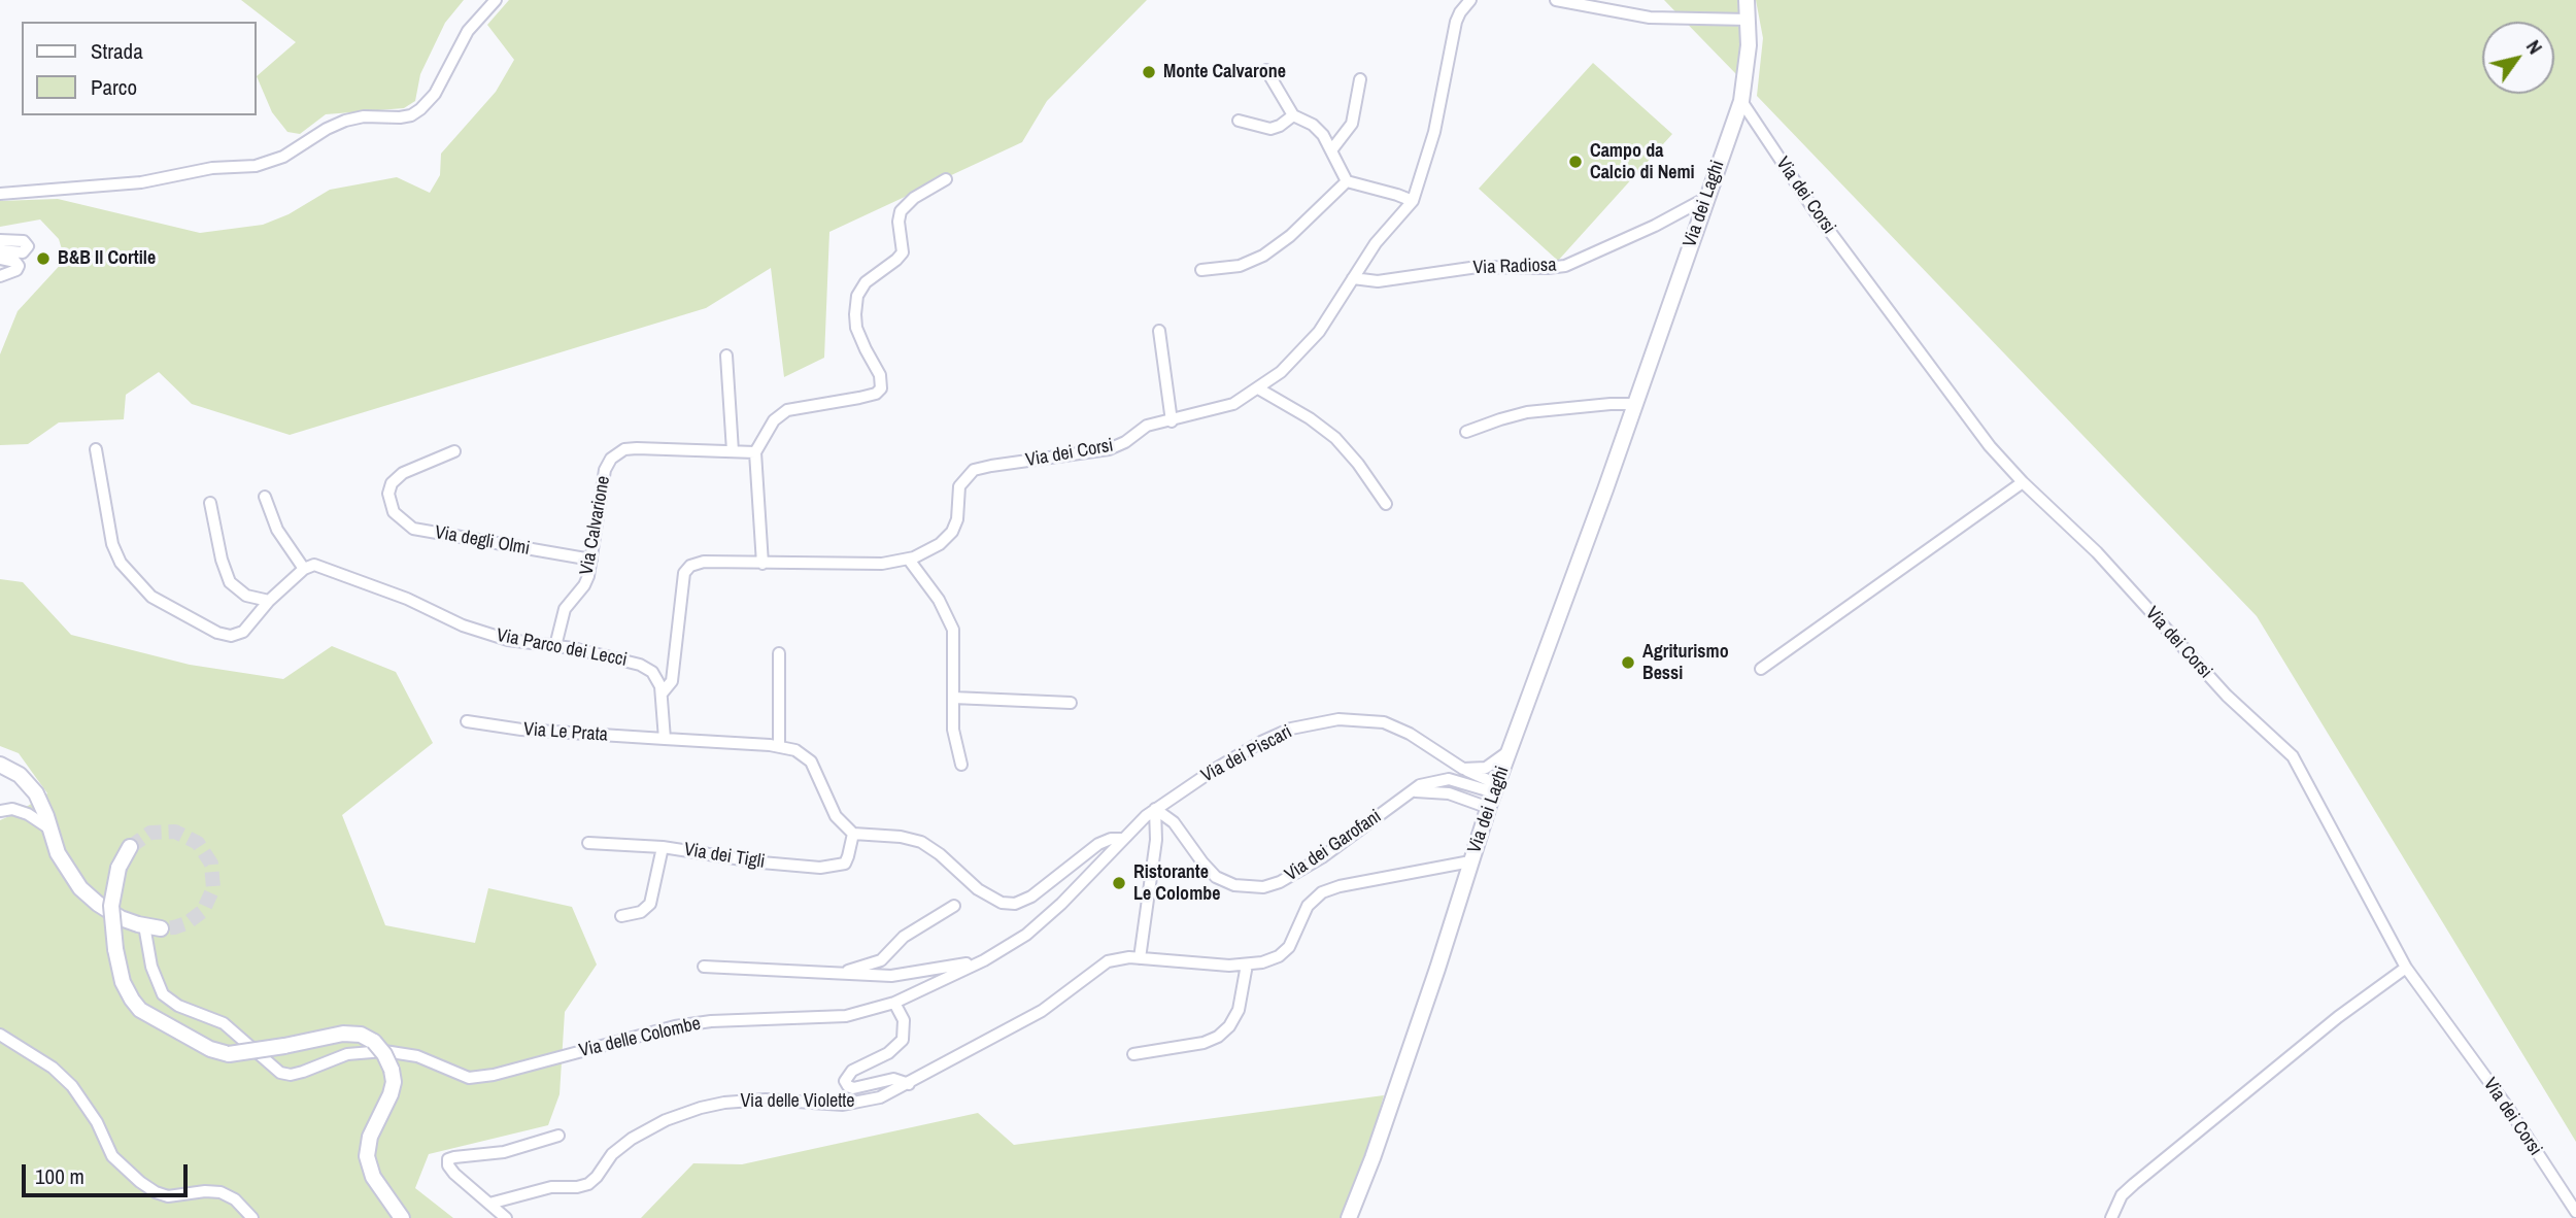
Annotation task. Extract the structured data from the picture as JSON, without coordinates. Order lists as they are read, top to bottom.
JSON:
{
  "streets": {
    "main road": ["Via dei Laghi"],
    "street": [
      "Via dei Corsi",
      "Via Radiosa",
      "Via Calvarione",
      "Via degli Olmi",
      "Via Parco dei Lecci",
      "Via Le Prata",
      "Via dei Piscari",
      "Via dei Garofani",
      "Via dei Tigli",
      "Via delle Colombe",
      "Via delle Violette"
    ]
  },
  "crossings": [
    ["Via dei Corsi", "Via dei Laghi"],
    ["Via dei Corsi", "Via Radiosa"],
    ["Via dei Corsi", "Via Parco dei Lecci"],
    ["Via dei Laghi", "Via Radiosa"],
    ["Via dei Laghi", "Via dei Piscari"],
    ["Via dei Laghi", "Via dei Garofani"],
    ["Via dei Laghi", "Via delle Violette"],
    ["Via Calvarione", "Via degli Olmi"],
    ["Via Calvarione", "Via Parco dei Lecci"],
    ["Via dei Piscari", "Via dei Garofani"],
    ["Via dei Piscari", "Via delle Colombe"],
    ["Via dei Garofani", "Via delle Colombe"]
  ],
  "places": [
    "Monte Calvarone",
    "Campo da Calcio di Nemi",
    "B&B Il Cortile",
    "Agriturismo Bessi",
    "Ristorante Le Colombe"
  ],
  "legend": ["Strada", "Parco"],
  "scale_bar": "100 m",
  "north": "top right"
}
